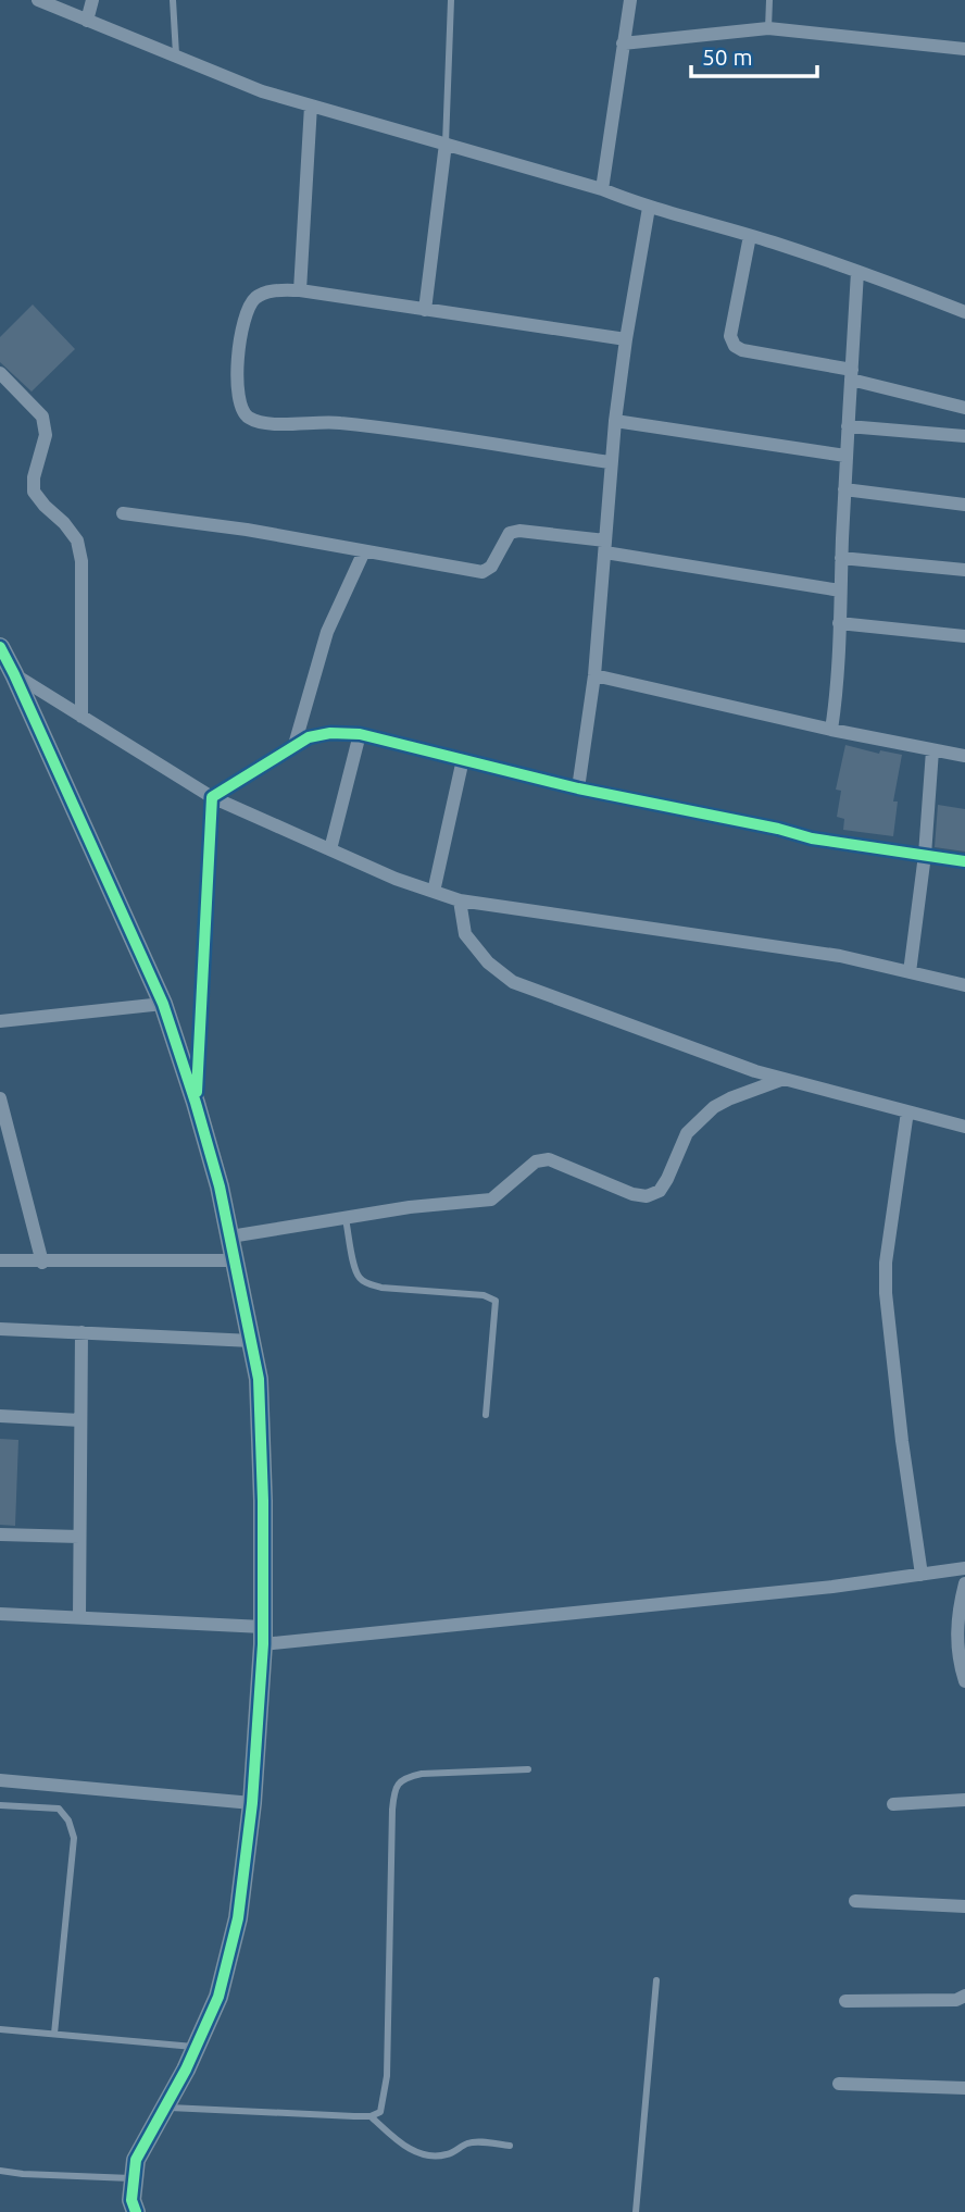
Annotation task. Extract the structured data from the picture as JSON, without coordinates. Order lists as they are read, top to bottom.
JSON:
{
  "scale_bar": "50 m"
}
